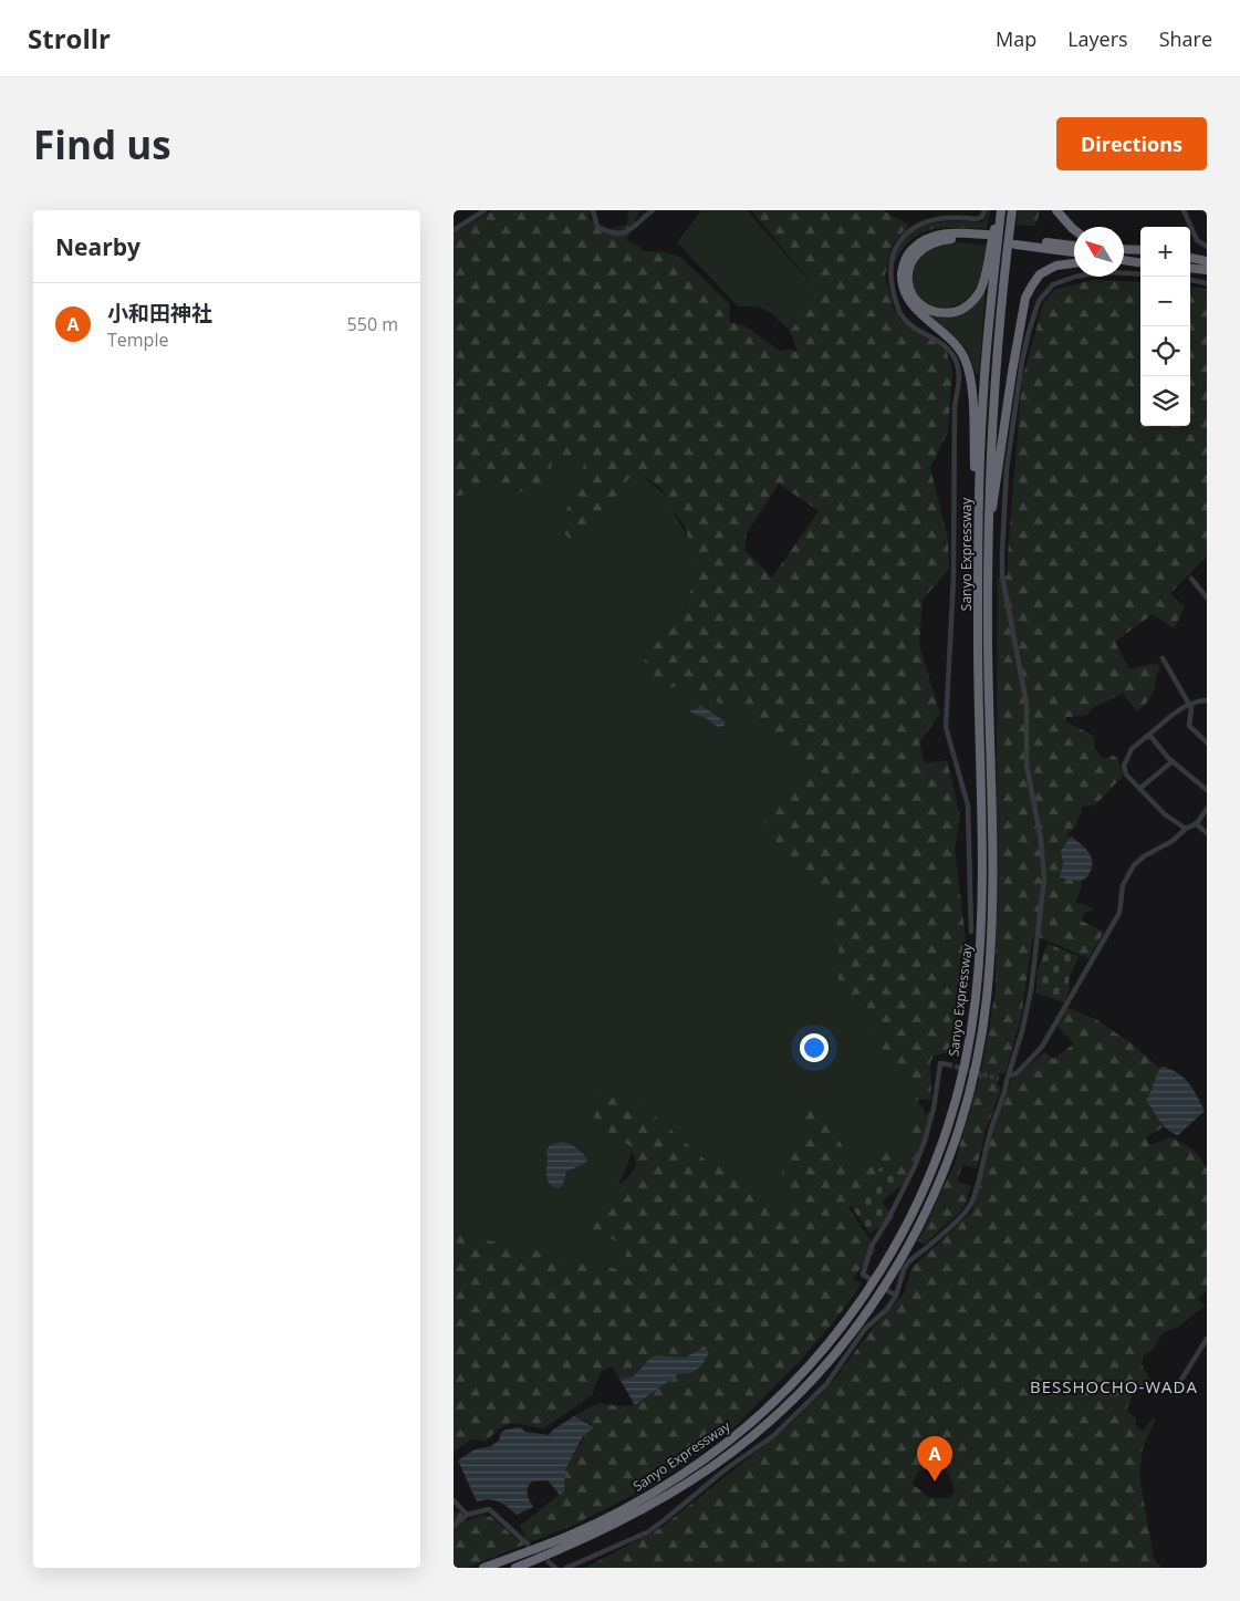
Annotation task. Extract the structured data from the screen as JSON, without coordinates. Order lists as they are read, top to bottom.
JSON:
{
  "streets": {
    "highway": ["Sanyo Expressway"]
  },
  "districts": ["BESSHOCHO-WADA"],
  "north": "top left",
  "page": {
    "header": "Strollr",
    "nav": ["Map", "Layers", "Share"],
    "buttons": "Directions",
    "title": "Find us",
    "heading": "Nearby",
    "map_buttons": ["+", "−"],
    "list": [
      {
        "mark": "A",
        "name": "小和田神社",
        "note": "Temple",
        "value": "550 m"
      }
    ],
    "pins": "A"
  }
}
